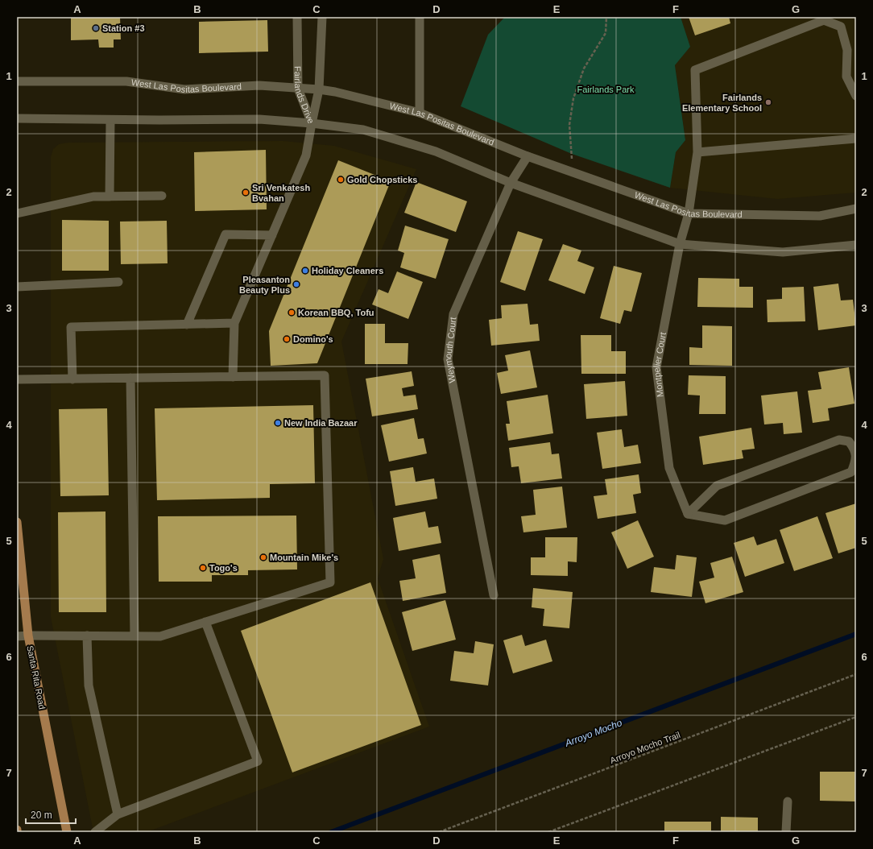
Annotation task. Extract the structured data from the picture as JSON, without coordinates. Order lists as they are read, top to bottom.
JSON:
{
  "streets": {
    "main road": ["Santa Rita Road"],
    "street": [
      "West Las Positas Boulevard",
      "Fairlands Drive",
      "Weymouth Court",
      "Montpelier Court"
    ],
    "path": ["Arroyo Mocho Trail"]
  },
  "crossings": [
    ["West Las Positas Boulevard", "Fairlands Drive"],
    ["West Las Positas Boulevard", "Weymouth Court"],
    ["West Las Positas Boulevard", "Montpelier Court"]
  ],
  "water": ["Arroyo Mocho"],
  "parks": ["Fairlands Park"],
  "places": [
    "Station #3",
    "Fairlands Elementary School",
    "Gold Chopsticks",
    "Sri Venkatesh Bvahan",
    "Holiday Cleaners",
    "Pleasanton Beauty Plus",
    "Korean BBQ, Tofu",
    "Domino's",
    "New India Bazaar",
    "Mountain Mike's",
    "Togo's"
  ],
  "scale_bar": "20 m",
  "grid": {
    "columns": [
      "A",
      "B",
      "C",
      "D",
      "E",
      "F",
      "G"
    ],
    "rows": [
      "1",
      "2",
      "3",
      "4",
      "5",
      "6",
      "7"
    ]
  }
}
